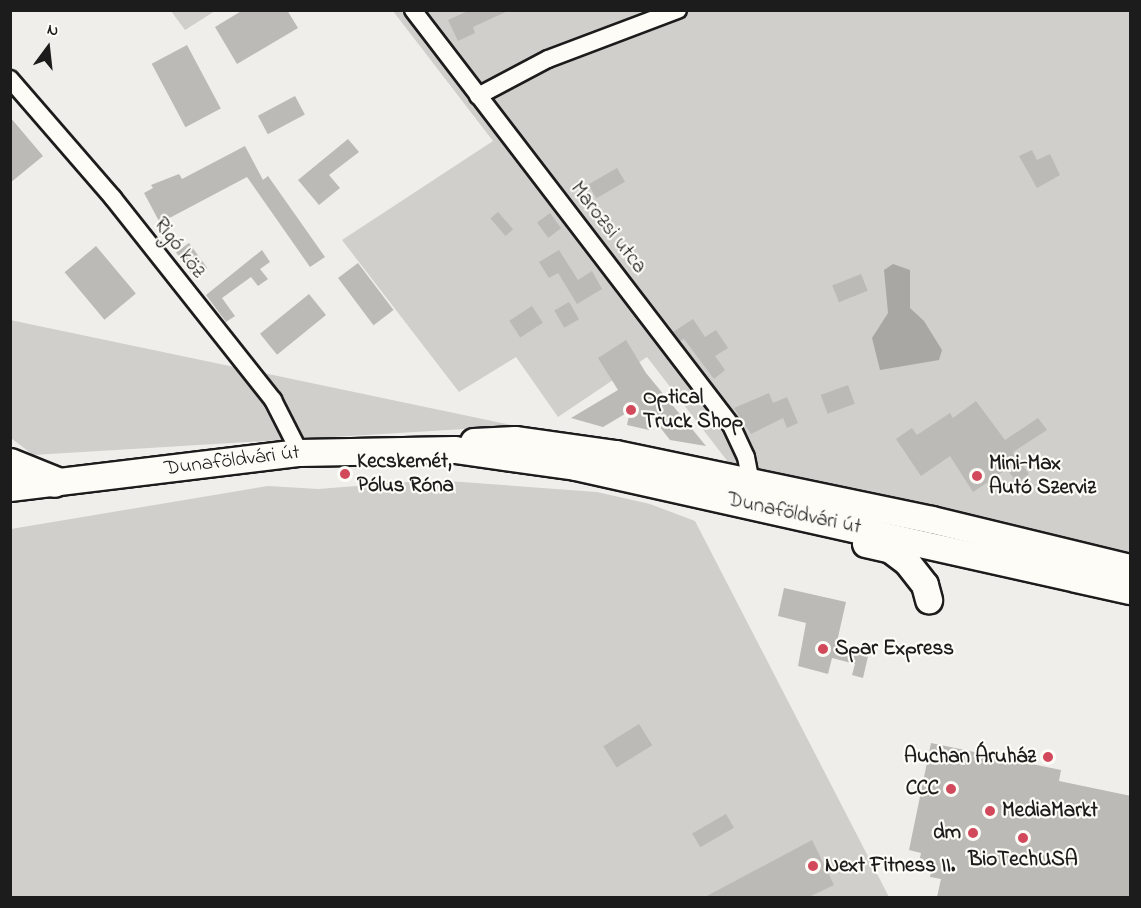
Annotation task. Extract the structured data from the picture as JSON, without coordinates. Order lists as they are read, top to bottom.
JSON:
{
  "streets": {
    "main road": ["Dunaföldvári út"],
    "street": ["Marozsi utca", "Rigó köz"]
  },
  "crossings": [
    ["Marozsi utca", "Dunaföldvári út"],
    ["Rigó köz", "Dunaföldvári út"]
  ],
  "places": [
    "Optical Truck Shop",
    "Kecskemét, Pólus Róna",
    "Mini-Max Autó Szerviz",
    "Spar Express",
    "Auchan Áruház",
    "CCC",
    "MediaMarkt",
    "dm",
    "BioTechUSA",
    "Next Fitness II."
  ],
  "north": "top"
}
